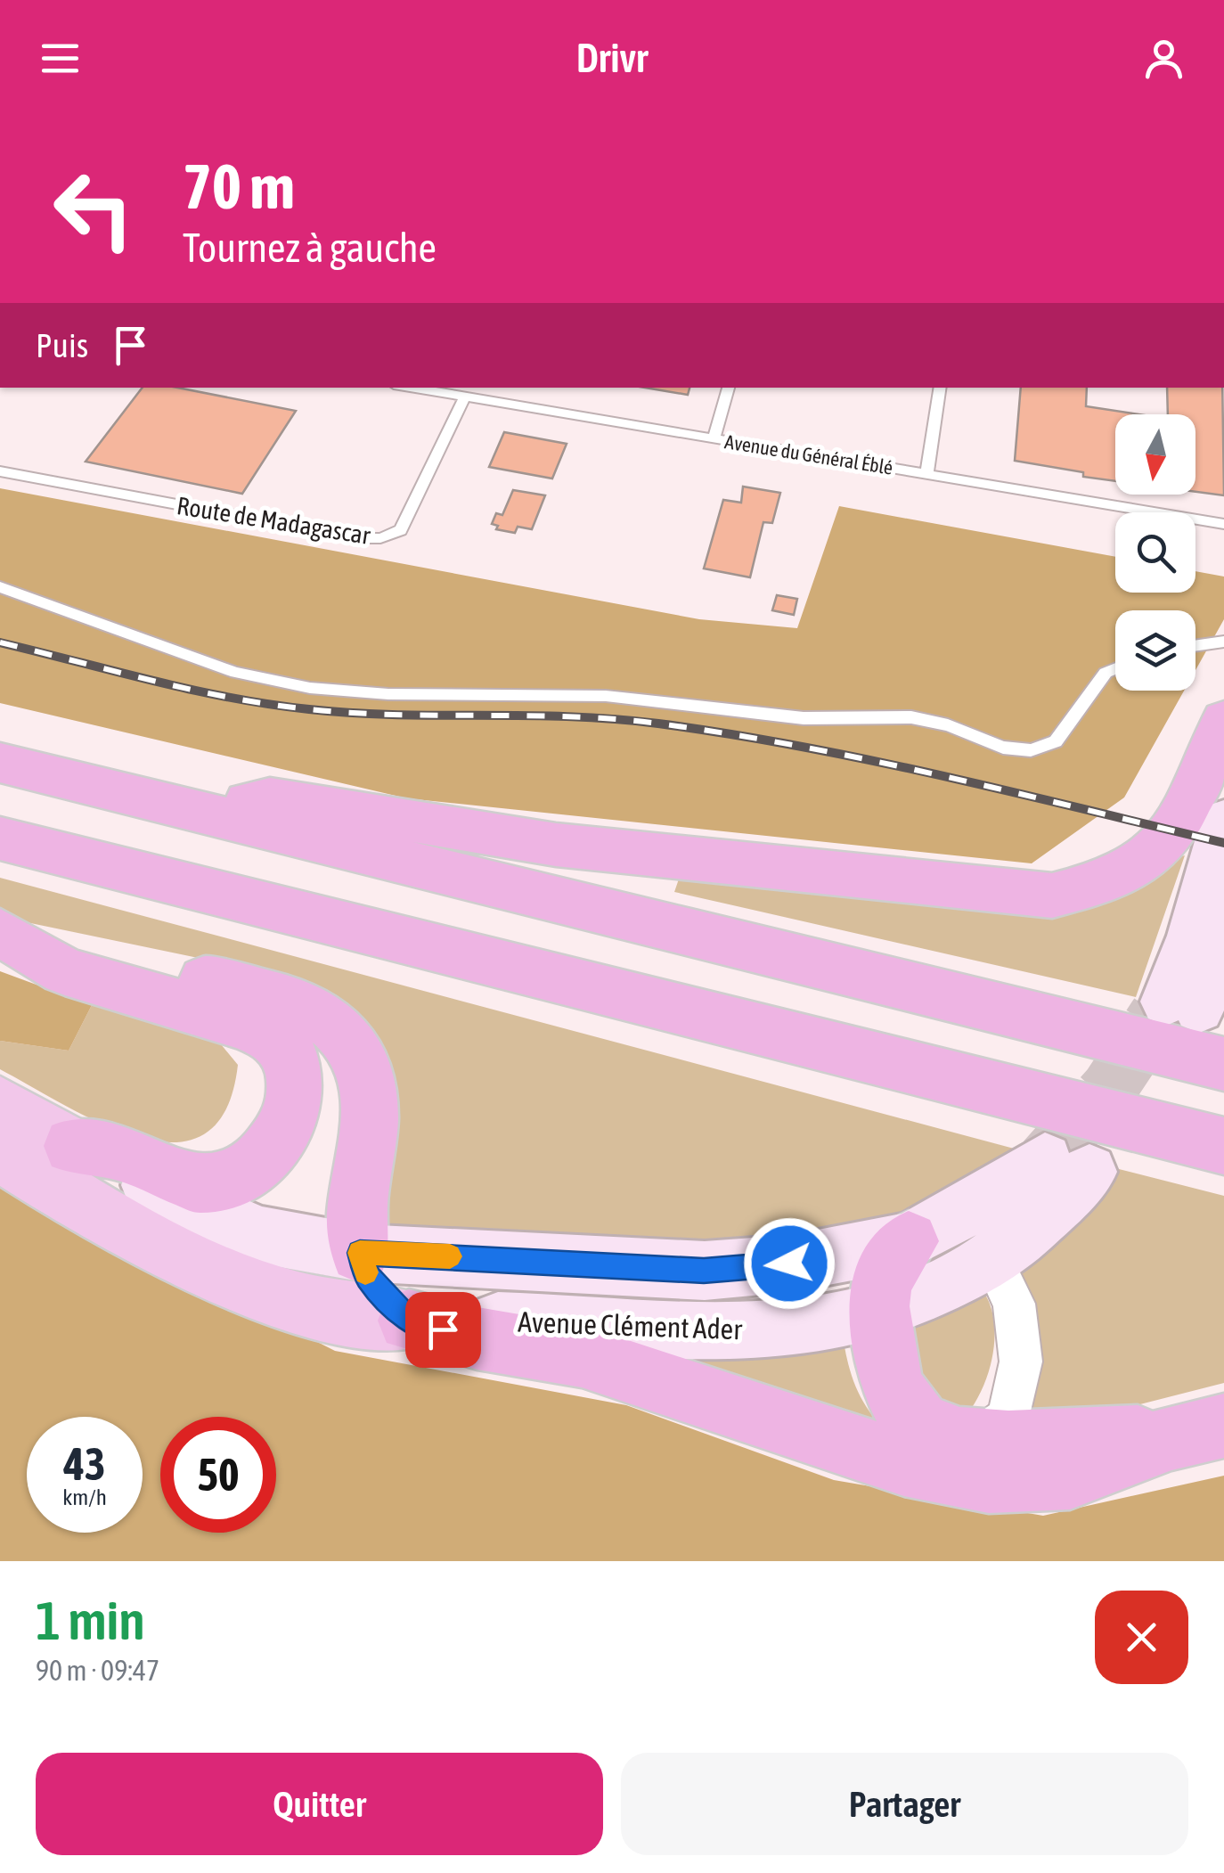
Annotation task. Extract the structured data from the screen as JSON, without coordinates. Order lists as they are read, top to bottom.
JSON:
{
  "streets": {
    "main road": ["Avenue Clément Ader"],
    "lane": ["Avenue du Général Éblé", "Route de Madagascar"]
  },
  "crossings": [
    ["Avenue du Général Éblé", "Route de Madagascar"]
  ],
  "north": "bottom",
  "page": {
    "header": "Drivr",
    "turn": ["70 m", "Tournez à gauche"],
    "then": "Puis",
    "speed": "43 km/h",
    "limit": "50",
    "heading": ["1 min", "90 m · 09:47"],
    "buttons": ["Quitter", "Partager"]
  }
}
